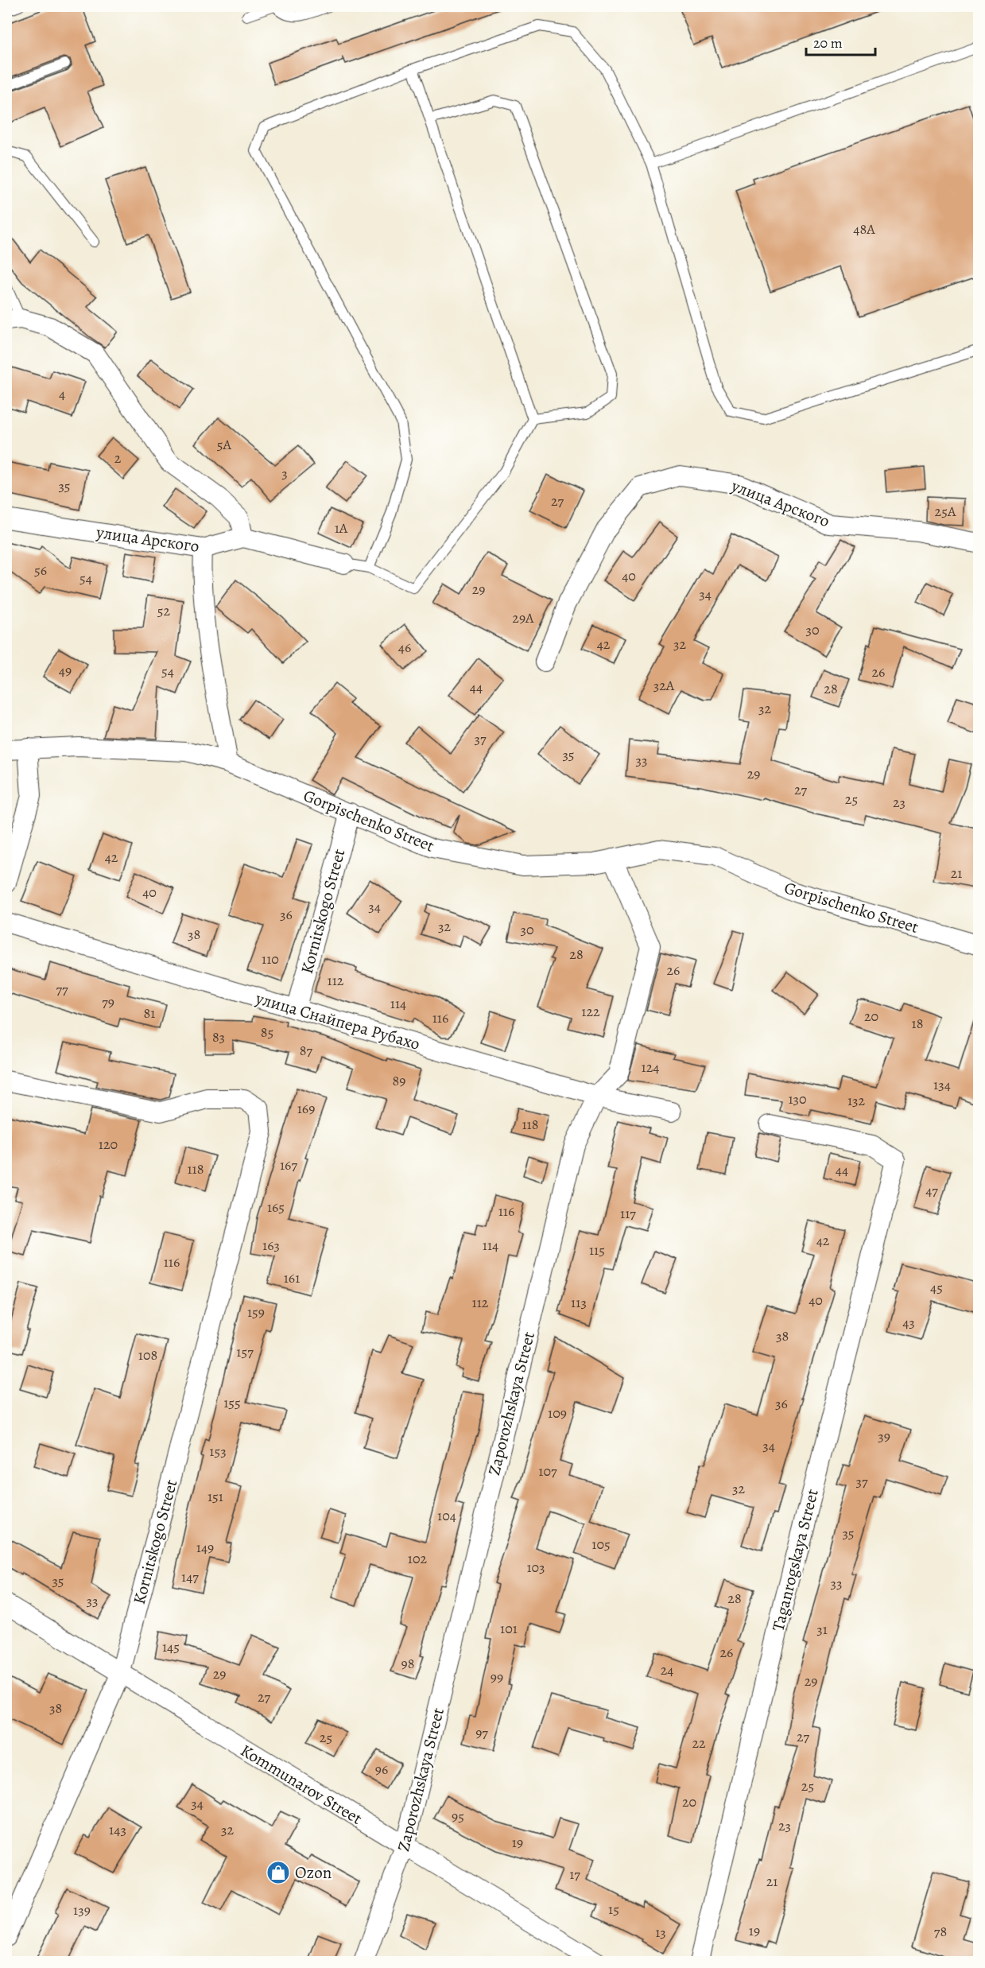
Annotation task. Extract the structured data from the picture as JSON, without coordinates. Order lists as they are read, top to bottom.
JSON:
{
  "streets": {
    "street": [
      "улица Арского",
      "Gorpischenko Street",
      "Kornitskogo Street",
      "улица Снайпера Рубахо",
      "Zaporozhskaya Street",
      "Taganrogskaya Street",
      "Kommunarov Street"
    ]
  },
  "crossings": [
    ["Gorpischenko Street", "Kornitskogo Street"],
    ["Gorpischenko Street", "Zaporozhskaya Street"],
    ["Kornitskogo Street", "улица Снайпера Рубахо"],
    ["Kornitskogo Street", "Kommunarov Street"],
    ["улица Снайпера Рубахо", "Zaporozhskaya Street"],
    ["Zaporozhskaya Street", "Kommunarov Street"]
  ],
  "places": {
    "shop": ["Ozon"]
  },
  "house_numbers": [
    "48А",
    "4",
    "5А",
    "2",
    "3",
    "35",
    "27",
    "25А",
    "1А",
    "56",
    "40",
    "54",
    "29",
    "34",
    "52",
    "29А",
    "30",
    "42",
    "32",
    "46",
    "49",
    "54",
    "26",
    "32А",
    "44",
    "28",
    "32",
    "37",
    "35",
    "33",
    "29",
    "27",
    "25",
    "23",
    "42",
    "21",
    "40",
    "34",
    "36",
    "32",
    "30",
    "38",
    "28",
    "110",
    "26",
    "112",
    "77",
    "79",
    "114",
    "122",
    "81",
    "20",
    "116",
    "18",
    "85",
    "83",
    "87",
    "124",
    "89",
    "134",
    "130",
    "132",
    "169",
    "118",
    "120",
    "167",
    "118",
    "44",
    "47",
    "165",
    "116",
    "117",
    "42",
    "163",
    "114",
    "115",
    "116",
    "161",
    "45",
    "40",
    "112",
    "113",
    "159",
    "43",
    "38",
    "157",
    "108",
    "155",
    "36",
    "109",
    "39",
    "34",
    "153",
    "107",
    "37",
    "32",
    "151",
    "104",
    "35",
    "105",
    "149",
    "102",
    "103",
    "147",
    "35",
    "33",
    "28",
    "33",
    "101",
    "31",
    "145",
    "26",
    "98",
    "24",
    "29",
    "99",
    "29",
    "27",
    "38",
    "97",
    "27",
    "25",
    "22",
    "96",
    "25",
    "20",
    "34",
    "95",
    "23",
    "143",
    "32",
    "19",
    "17",
    "21",
    "15",
    "139",
    "19",
    "78",
    "13"
  ],
  "scale_bar": "20 m"
}
